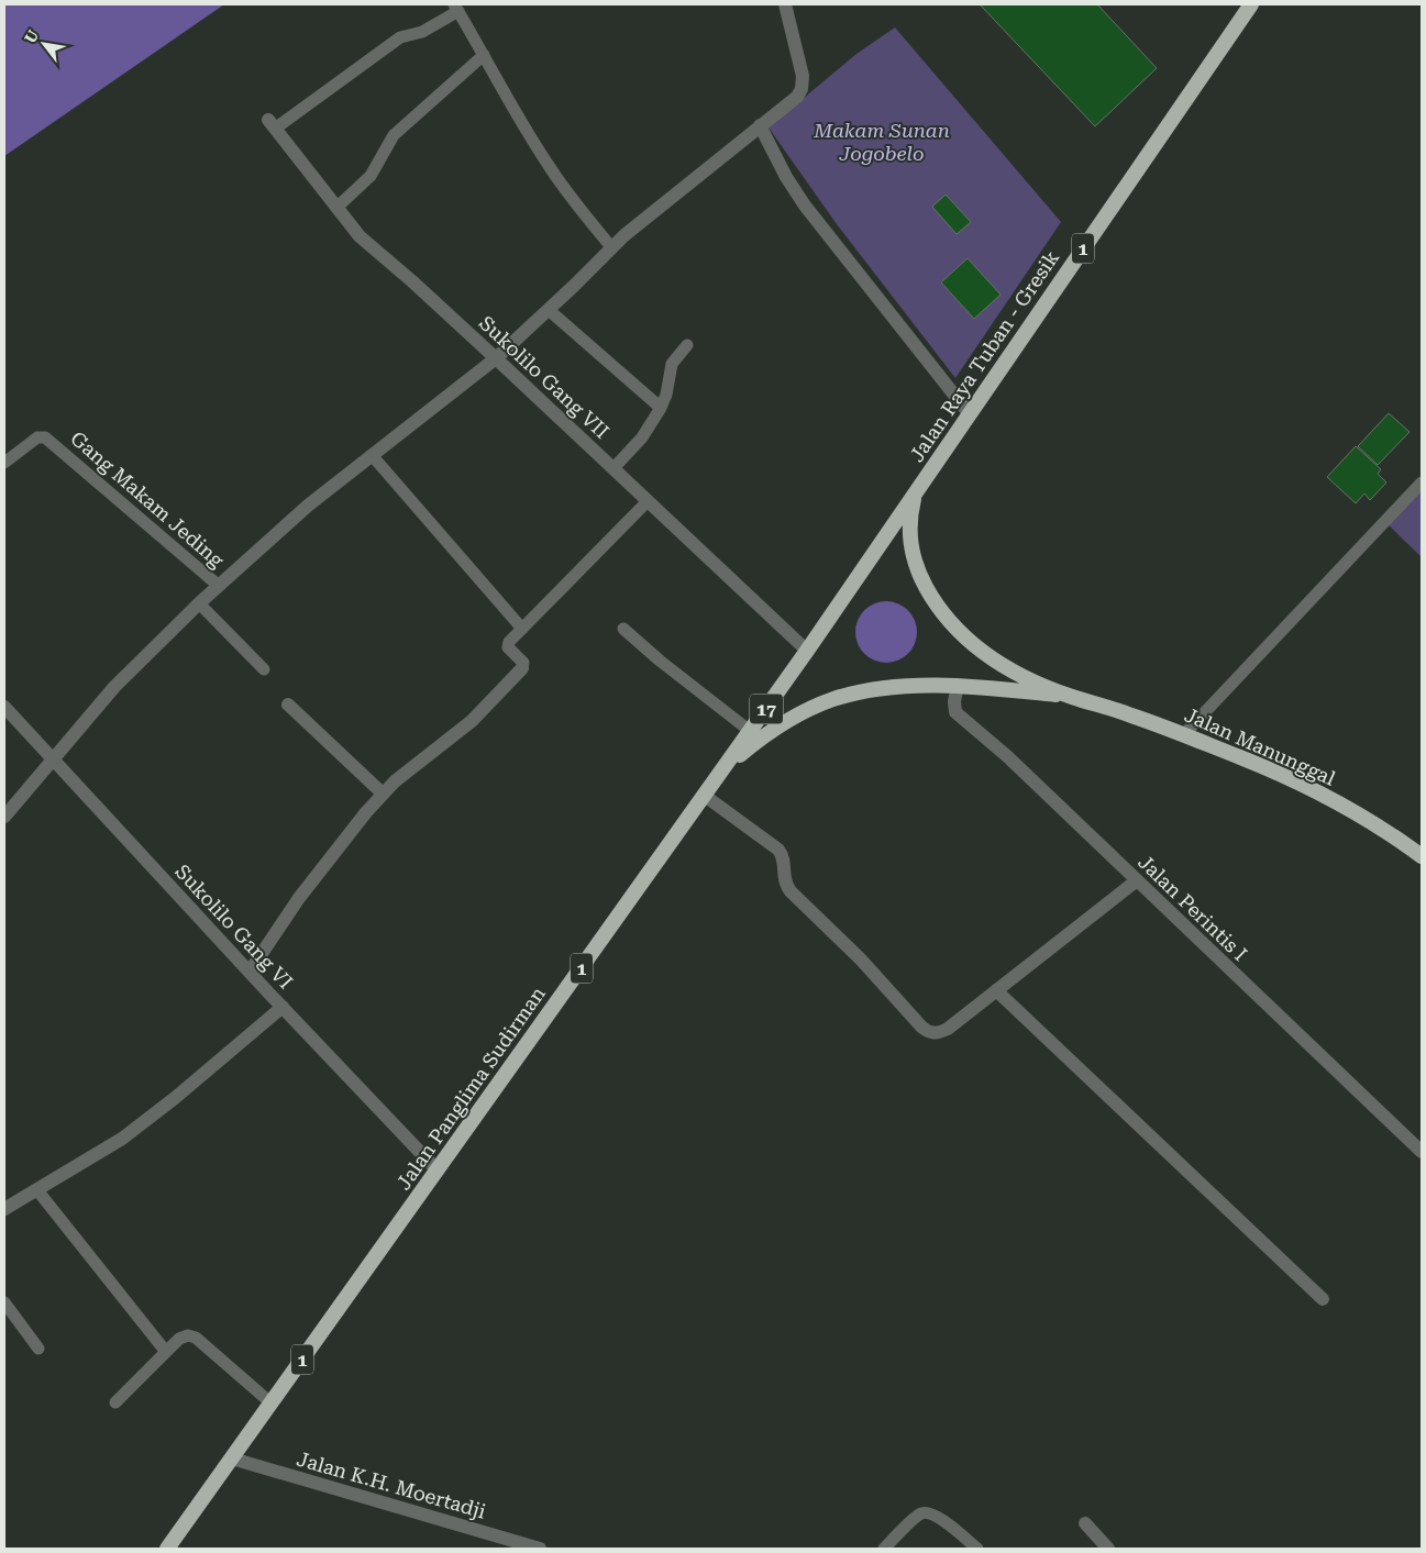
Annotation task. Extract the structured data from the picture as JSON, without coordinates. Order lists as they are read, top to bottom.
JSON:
{
  "streets": {
    "highway": [
      "1",
      "Jalan Raya Tuban - Gresik",
      "17",
      "Jalan Manunggal",
      "Jalan Panglima Sudirman"
    ],
    "street": [
      "Sukolilo Gang VII",
      "Jalan Perintis I",
      "Sukolilo Gang VI",
      "Jalan K.H. Moertadji"
    ],
    "lane": ["Gang Makam Jeding"]
  },
  "crossings": [
    ["Jalan Raya Tuban - Gresik", "Sukolilo Gang VII"],
    ["Jalan Raya Tuban - Gresik", "Jalan Manunggal"],
    ["Jalan Raya Tuban - Gresik", "Jalan Panglima Sudirman"],
    ["Sukolilo Gang VII", "Jalan Panglima Sudirman"],
    ["Jalan Manunggal", "Jalan Perintis I"],
    ["Jalan Manunggal", "Jalan Panglima Sudirman"],
    ["Sukolilo Gang VI", "Jalan Panglima Sudirman"],
    ["Jalan Panglima Sudirman", "Jalan K.H. Moertadji"]
  ],
  "parks": ["Makam Sunan Jogobelo"],
  "north": "top left"
}
